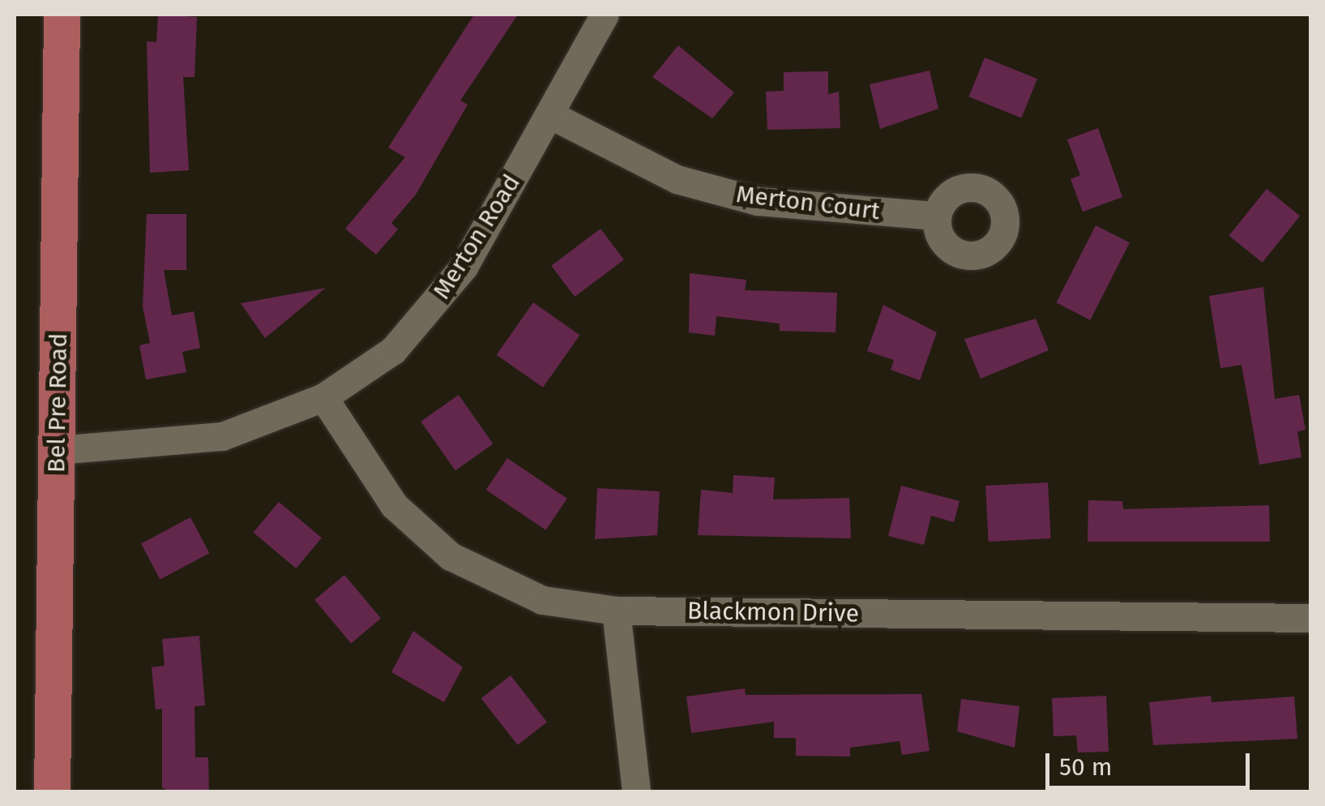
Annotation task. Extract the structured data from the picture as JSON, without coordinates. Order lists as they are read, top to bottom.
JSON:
{
  "streets": {
    "main road": ["Bel Pre Road"],
    "street": ["Merton Court", "Merton Road", "Blackmon Drive"]
  },
  "crossings": [
    ["Merton Court", "Merton Road"],
    ["Merton Road", "Bel Pre Road"],
    ["Merton Road", "Blackmon Drive"]
  ],
  "scale_bar": "50 m"
}
